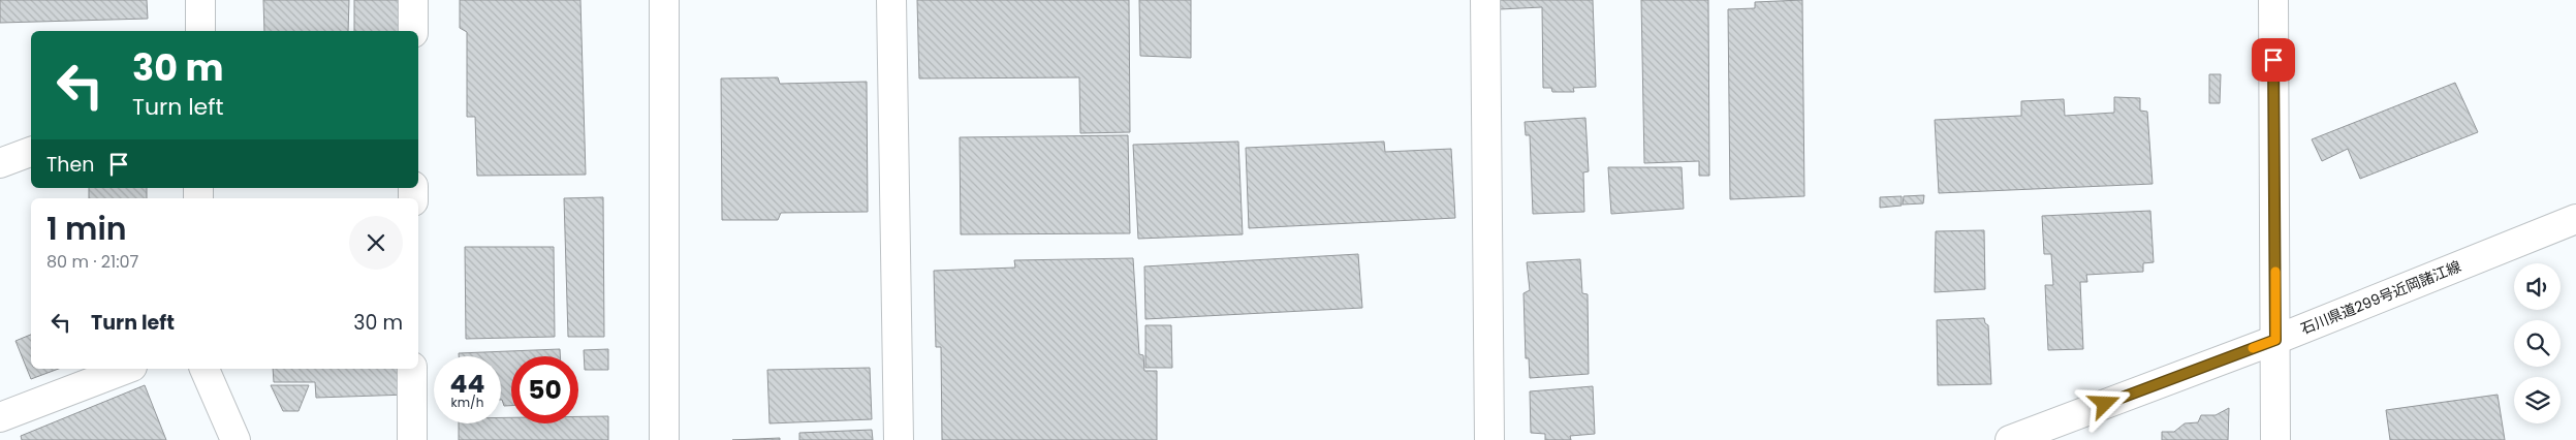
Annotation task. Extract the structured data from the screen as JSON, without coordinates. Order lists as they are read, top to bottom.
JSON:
{
  "streets": {
    "street": ["石川県道299号近岡諸江線"]
  },
  "page": {
    "turn": ["30 m", "Turn left"],
    "then": "Then",
    "heading": ["1 min", "80 m · 21:07"],
    "list": [
      {
        "name": "Turn left",
        "value": "30 m"
      }
    ],
    "speed": "44 km/h",
    "limit": "50"
  }
}
